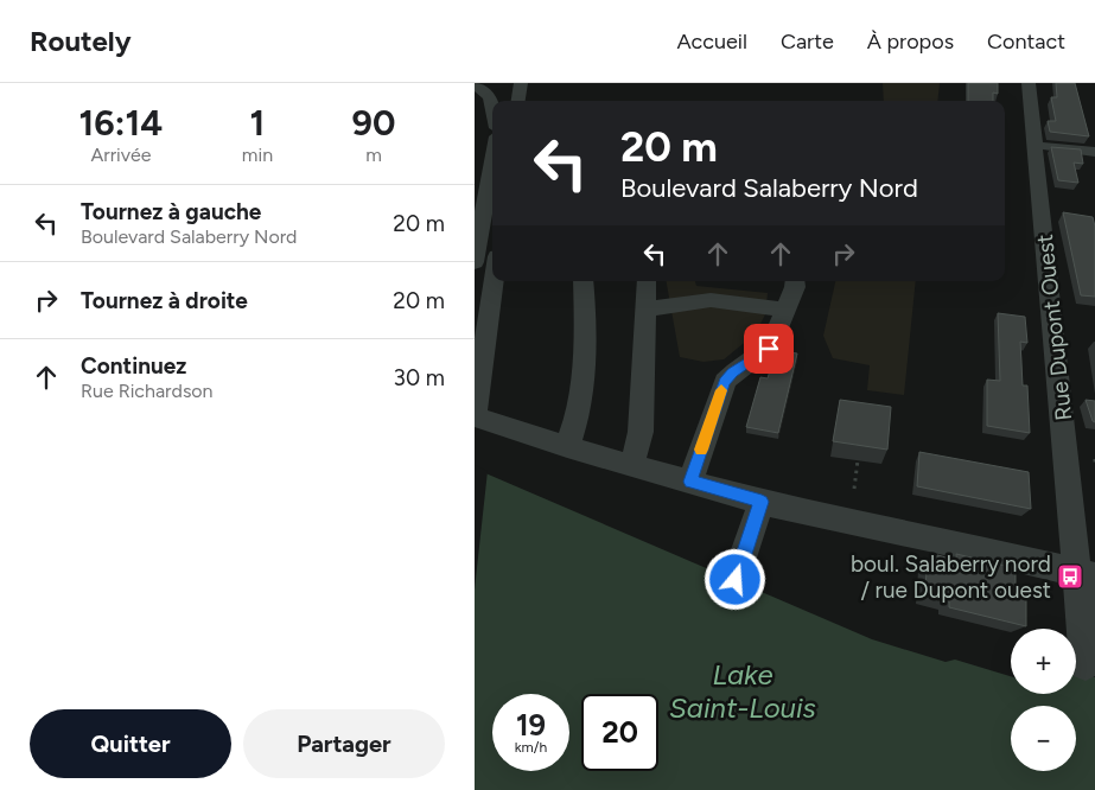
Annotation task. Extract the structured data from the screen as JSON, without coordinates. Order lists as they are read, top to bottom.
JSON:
{
  "streets": {
    "street": ["Rue Dupont Ouest"]
  },
  "water": ["Lake Saint-Louis"],
  "places": {
    "bus stop": ["boul. Salaberry nord / rue Dupont ouest"]
  },
  "page": {
    "header": "Routely",
    "nav": [
      "Accueil",
      "Carte",
      "À propos",
      "Contact"
    ],
    "eta": [
      "16:14",
      "Arrivée",
      "1",
      "min",
      "90",
      "m"
    ],
    "turn": ["20 m", "Boulevard Salaberry Nord"],
    "list": [
      {
        "name": "Tournez à gauche",
        "note": "Boulevard Salaberry Nord",
        "value": "20 m"
      },
      {
        "name": "Tournez à droite",
        "value": "20 m"
      },
      {
        "name": "Continuez",
        "note": "Rue Richardson",
        "value": "30 m"
      }
    ],
    "map_buttons": ["+", "−"],
    "speed": "19 km/h",
    "limit": "20",
    "buttons": ["Quitter", "Partager"]
  }
}
